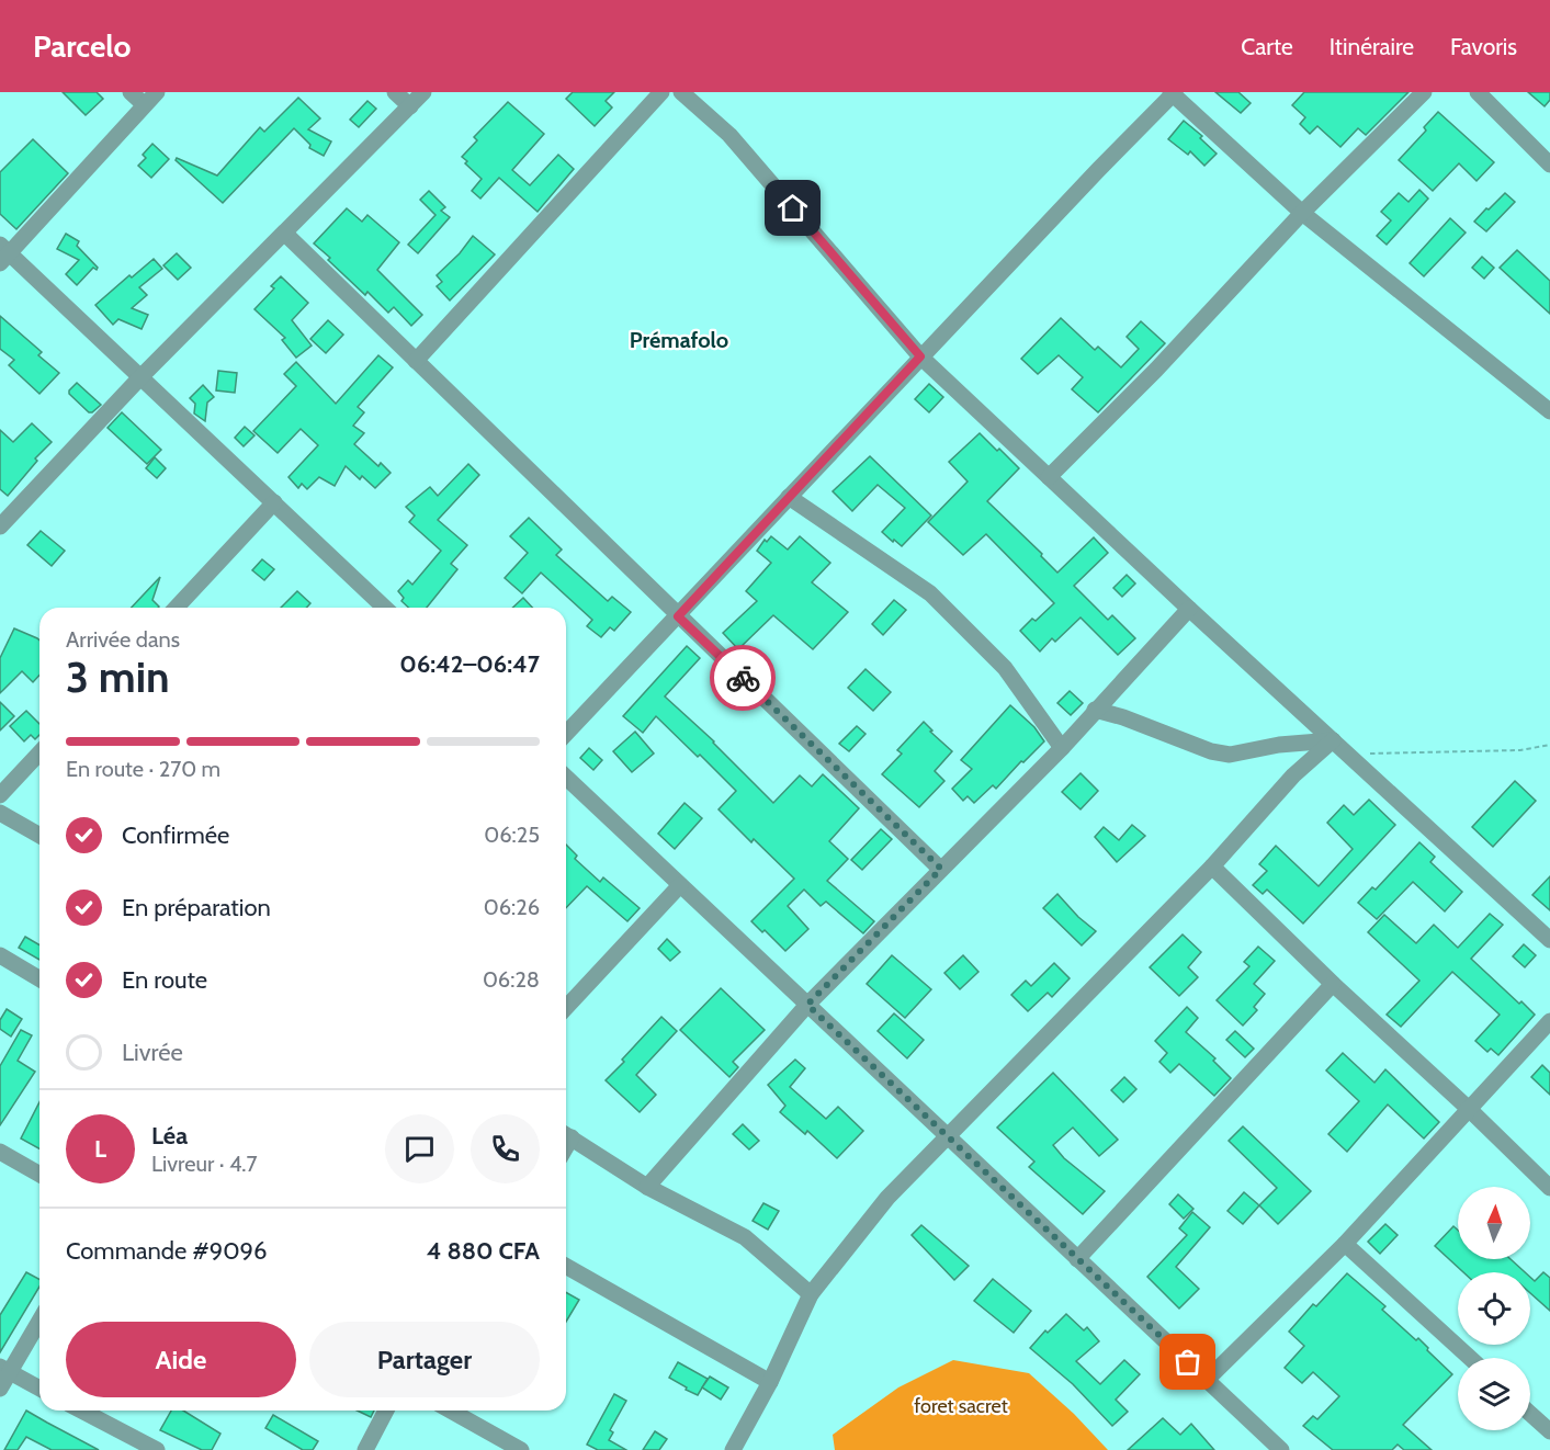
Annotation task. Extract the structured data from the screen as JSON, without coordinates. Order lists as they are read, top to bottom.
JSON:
{
  "districts": ["Prémafolo"],
  "parks": ["foret sacret"],
  "north": "top",
  "page": {
    "header": "Parcelo",
    "nav": ["Carte", "Itinéraire", "Favoris"],
    "heading": ["3 min", "Arrivée dans", "06:42–06:47"],
    "panel": [
      "Léa",
      "Livreur · 4.7",
      "Commande #9096",
      "4 880 CFA"
    ],
    "bar": "En route · 270 m",
    "list": [
      ["Confirmée", "06:25"],
      ["En préparation", "06:26"],
      ["En route", "06:28"],
      "Livrée"
    ],
    "round": "L",
    "buttons": ["Aide", "Partager"]
  }
}
